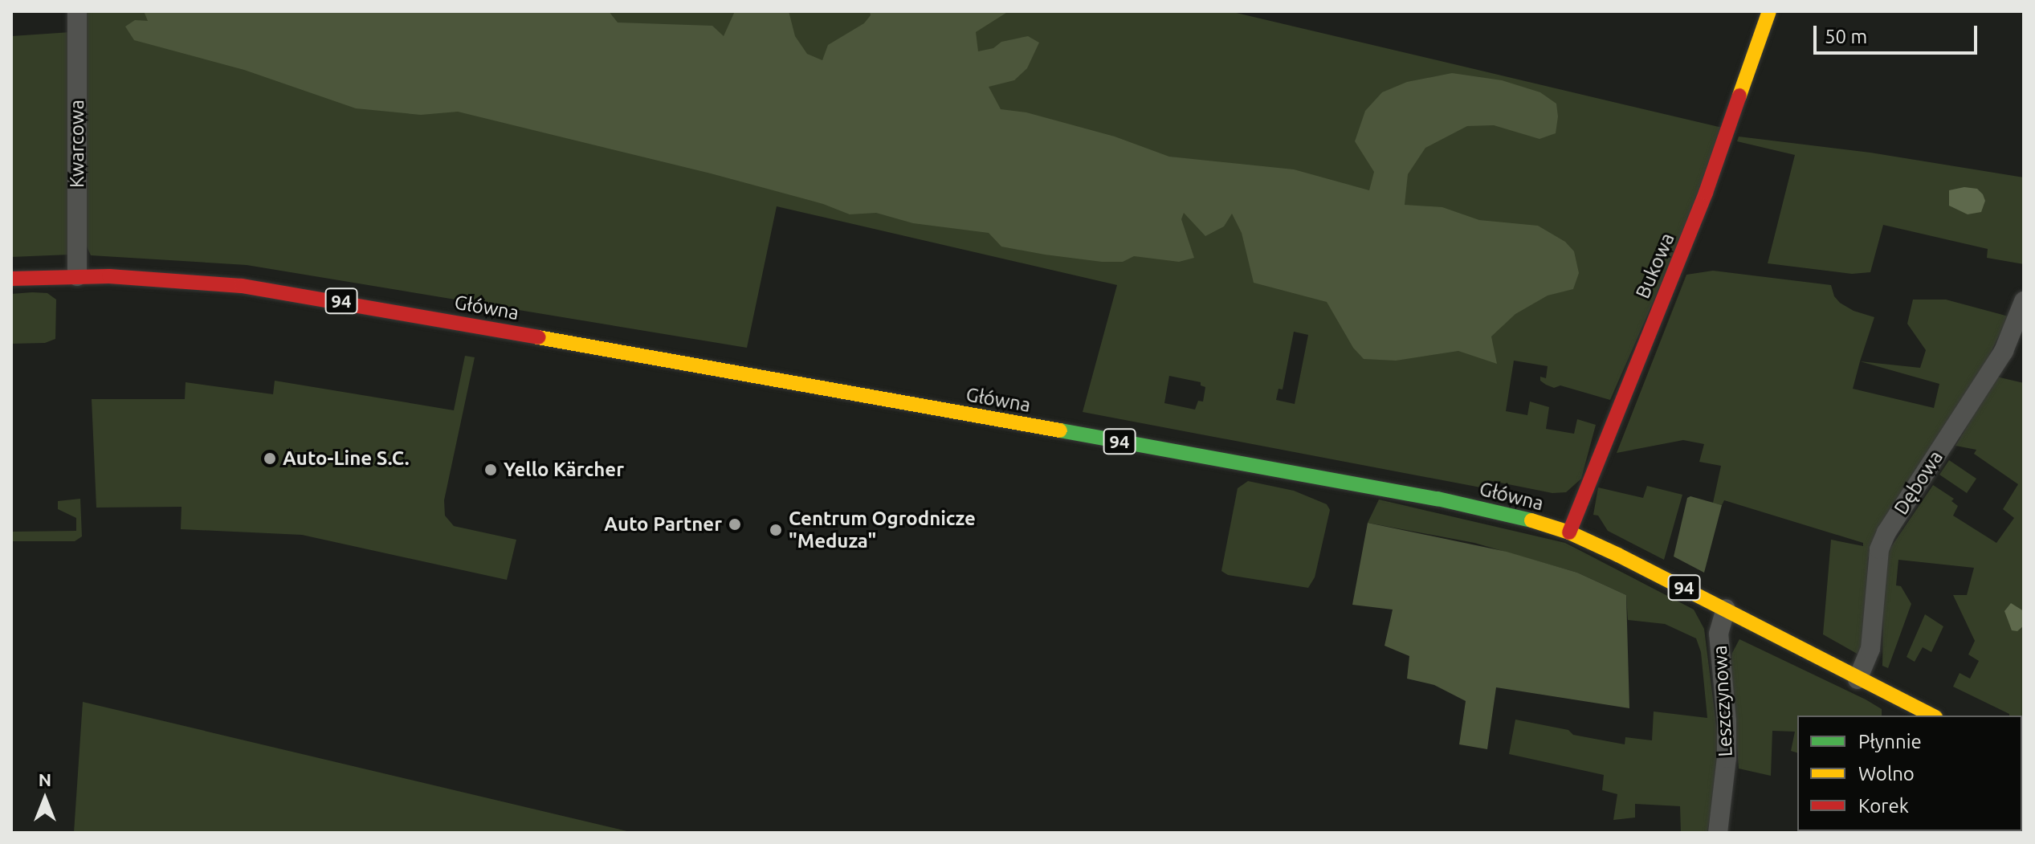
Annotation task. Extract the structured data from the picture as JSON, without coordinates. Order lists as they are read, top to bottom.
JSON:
{
  "streets": {
    "main road": ["Bukowa", "94", "Główna"],
    "street": ["Kwarcowa", "Dębowa", "Leszczynowa"]
  },
  "crossings": [
    ["Kwarcowa", "Główna"],
    ["Bukowa", "Główna"],
    ["Główna", "Dębowa"],
    ["Główna", "Leszczynowa"]
  ],
  "places": [
    "Auto-Line S.C.",
    "Yello Kärcher",
    "Auto Partner",
    "Centrum Ogrodnicze \"Meduza\""
  ],
  "legend": ["Płynnie", "Wolno", "Korek"],
  "scale_bar": "50 m",
  "north": "top"
}
